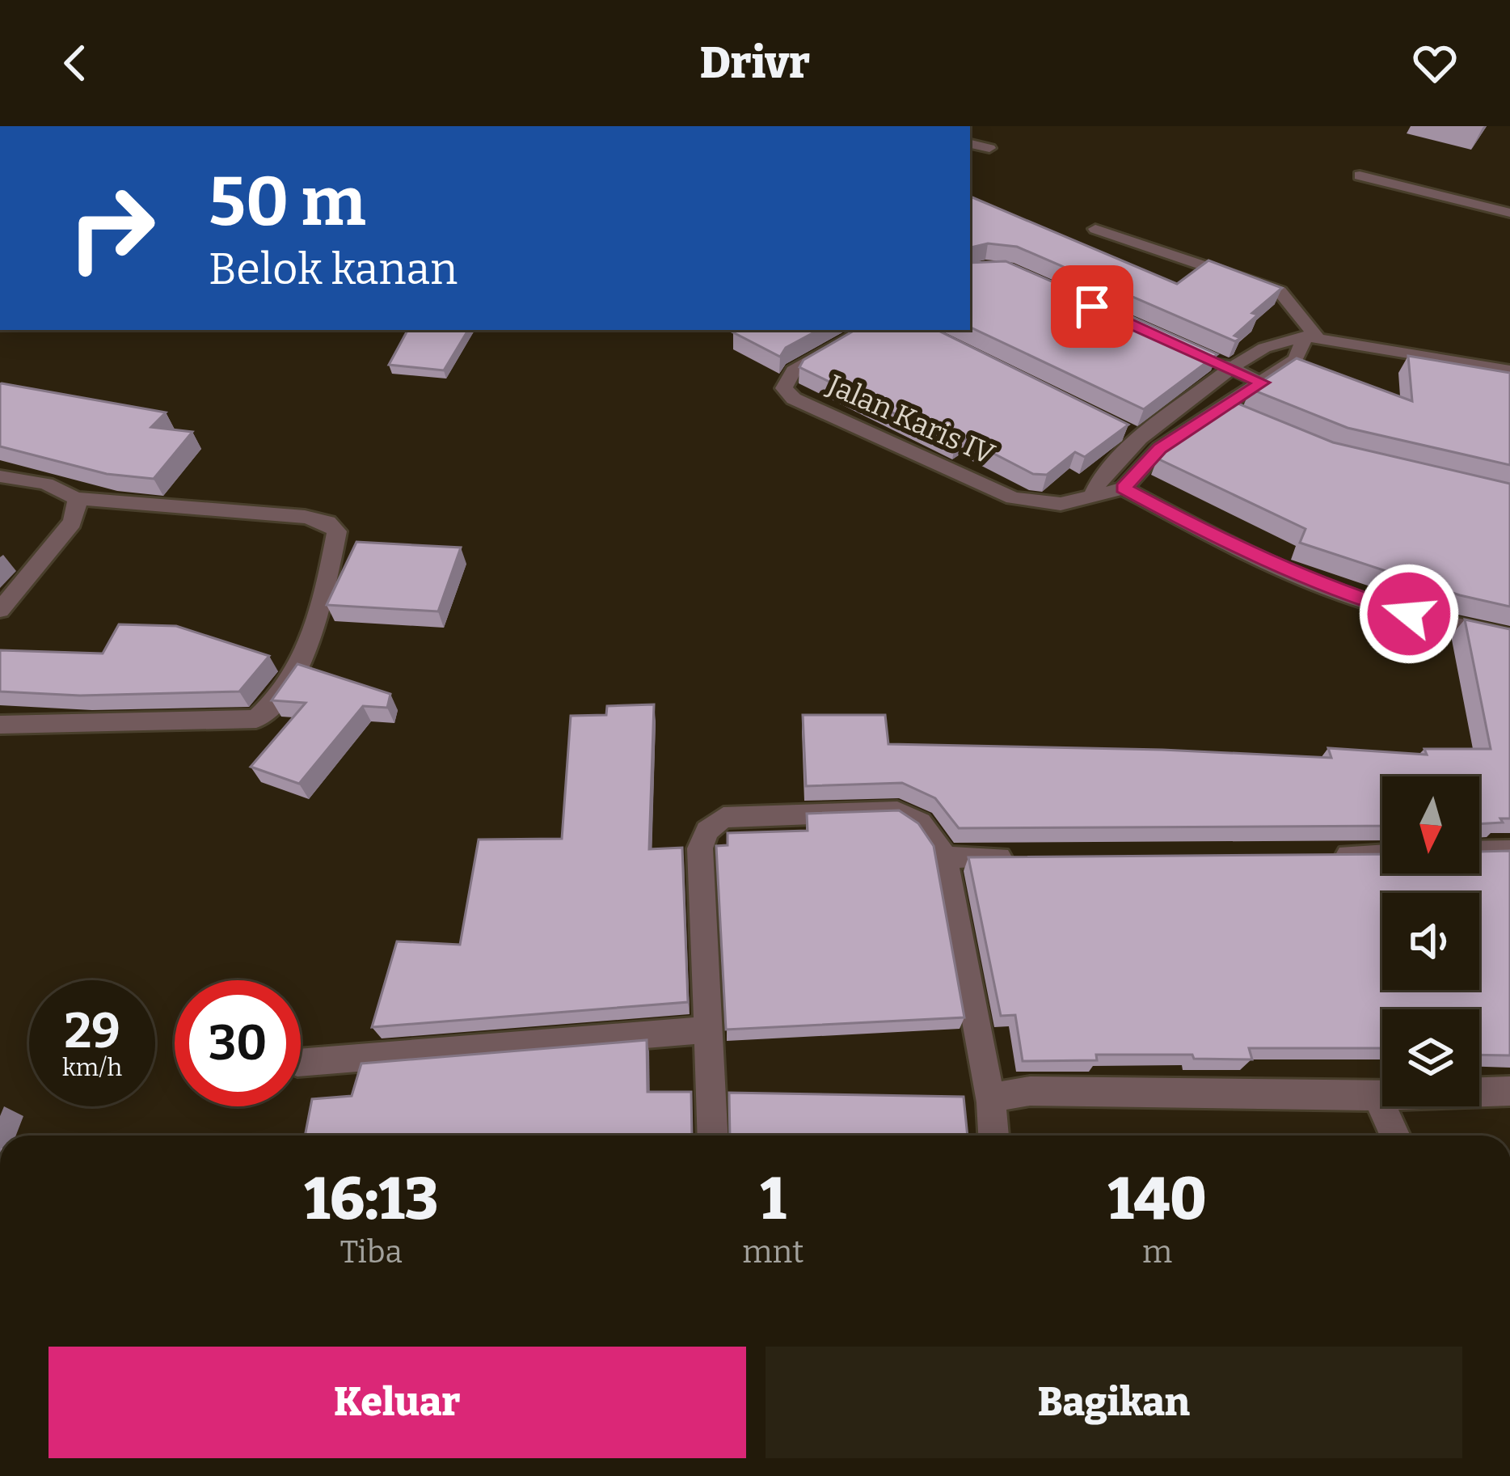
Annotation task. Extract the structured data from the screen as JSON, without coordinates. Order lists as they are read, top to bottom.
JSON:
{
  "streets": {
    "street": ["Jalan Karis IV"]
  },
  "north": "bottom",
  "page": {
    "header": "Drivr",
    "turn": ["50 m", "Belok kanan"],
    "speed": "29 km/h",
    "limit": "30",
    "eta": [
      "16:13",
      "Tiba",
      "1",
      "mnt",
      "140",
      "m"
    ],
    "buttons": ["Keluar", "Bagikan"]
  }
}
